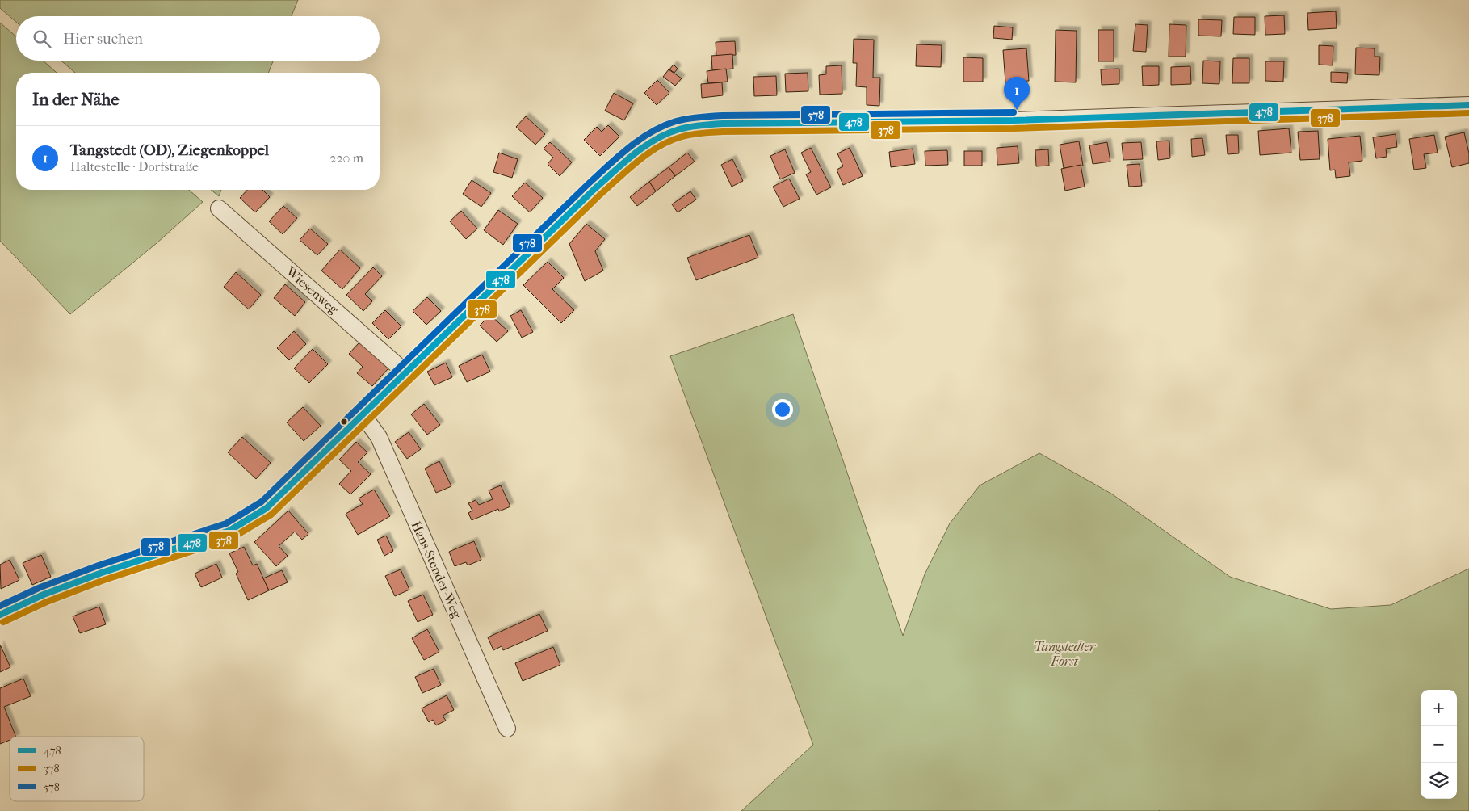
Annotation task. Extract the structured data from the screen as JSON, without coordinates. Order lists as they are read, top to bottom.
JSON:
{
  "streets": {
    "street": ["Wiesenweg", "Hans-Stender-Weg"]
  },
  "parks": ["Tangstedter Forst"],
  "lines": ["transit line 478", "transit line 578", "transit line 378"],
  "legend": ["478", "378", "578"],
  "page": {
    "search": "Hier suchen",
    "heading": "In der Nähe",
    "pins": "1",
    "list": [
      {
        "mark": "1",
        "name": "Tangstedt (OD), Ziegenkoppel",
        "note": "Haltestelle · Dorfstraße",
        "value": "220 m"
      }
    ],
    "map_buttons": ["+", "−"]
  }
}
